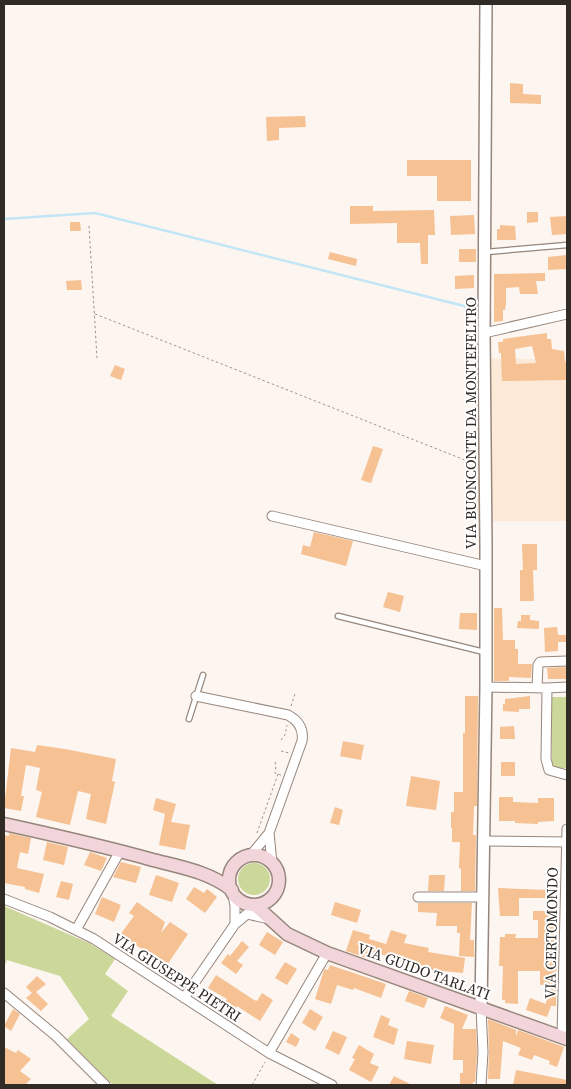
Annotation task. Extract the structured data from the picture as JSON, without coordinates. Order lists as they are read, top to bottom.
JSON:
{
  "streets": {
    "main road": ["VIA GUIDO TARLATI"],
    "street": ["VIA BUONCONTE DA MONTEFELTRO", "VIA CERTOMONDO", "VIA GIUSEPPE PIETRI"]
  },
  "crossings": [
    ["VIA BUONCONTE DA MONTEFELTRO", "VIA GUIDO TARLATI"],
    ["VIA CERTOMONDO", "VIA GUIDO TARLATI"]
  ]
}
